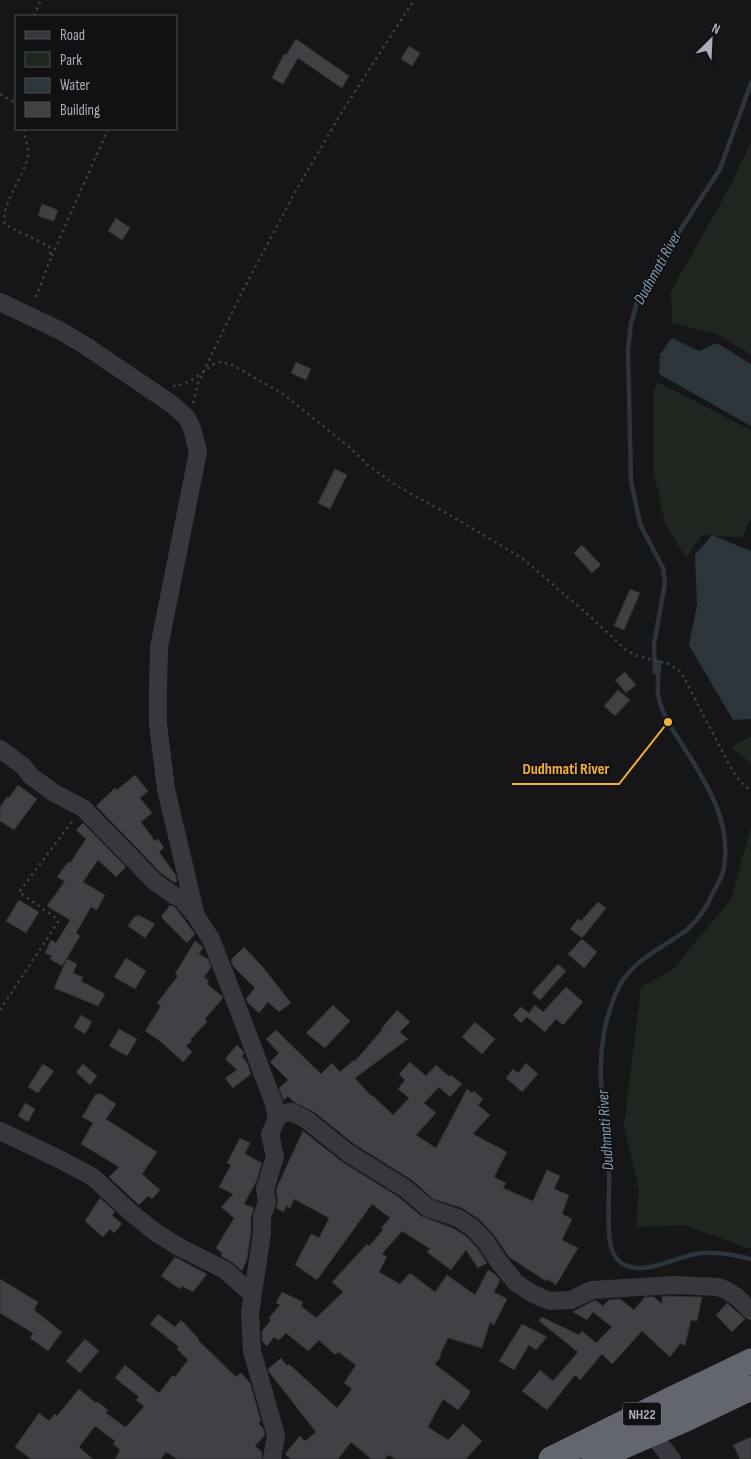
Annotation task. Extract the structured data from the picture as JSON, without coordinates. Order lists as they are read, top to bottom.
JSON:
{
  "streets": {
    "highway": ["NH22"]
  },
  "water": ["Dudhmati River"],
  "places": ["Dudhmati River"],
  "legend": [
    "Road",
    "Park",
    "Water",
    "Building"
  ],
  "north": "top right"
}
